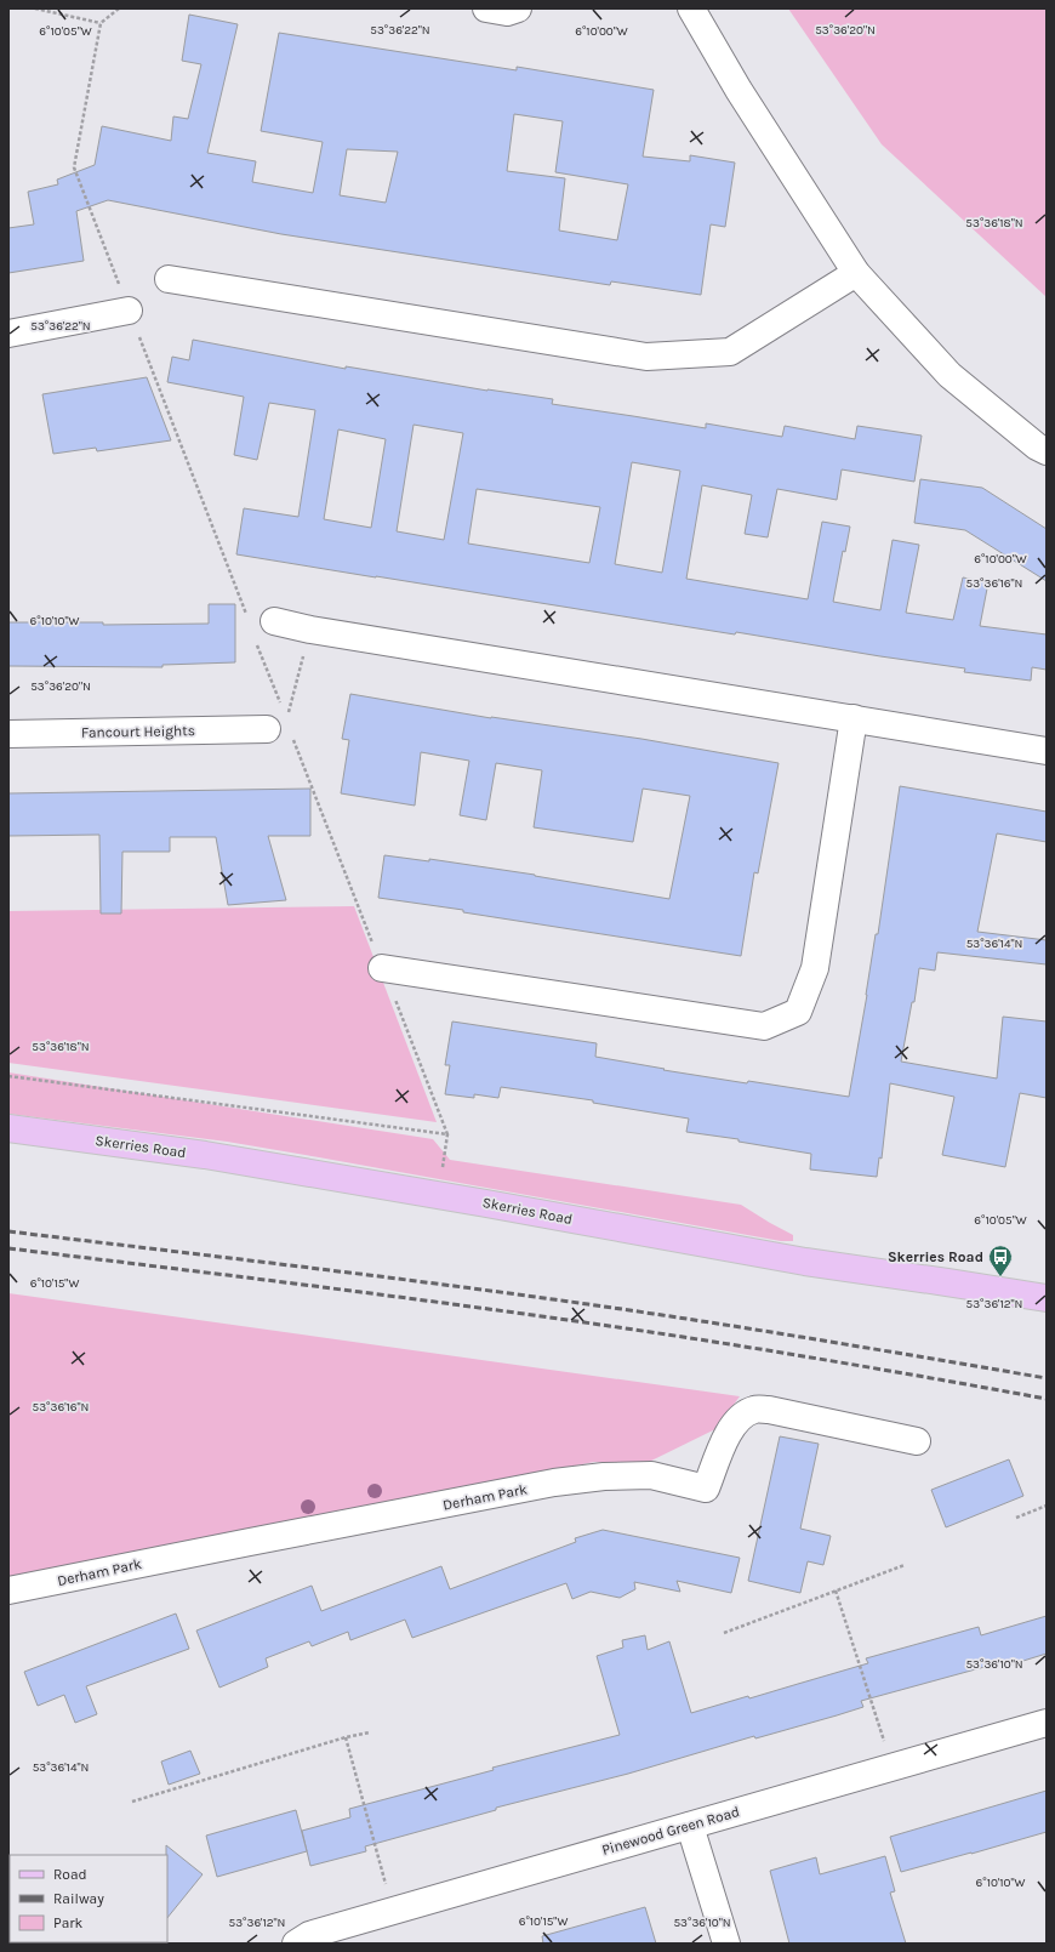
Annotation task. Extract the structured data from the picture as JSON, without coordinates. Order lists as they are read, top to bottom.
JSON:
{
  "streets": {
    "main road": ["Skerries Road"],
    "street": ["Fancourt Heights", "Derham Park", "Pinewood Green Road"]
  },
  "places": {
    "bus stop": ["Skerries Road"]
  },
  "legend": ["Road", "Railway", "Park"],
  "coordinates": [
    "53°36'22\"N",
    "53°36'20\"N",
    "6°10'05\"W",
    "6°10'00\"W",
    "53°36'18\"N",
    "53°36'16\"N",
    "6°10'10\"W",
    "53°36'14\"N",
    "6°10'15\"W",
    "53°36'12\"N",
    "53°36'10\"N"
  ]
}
